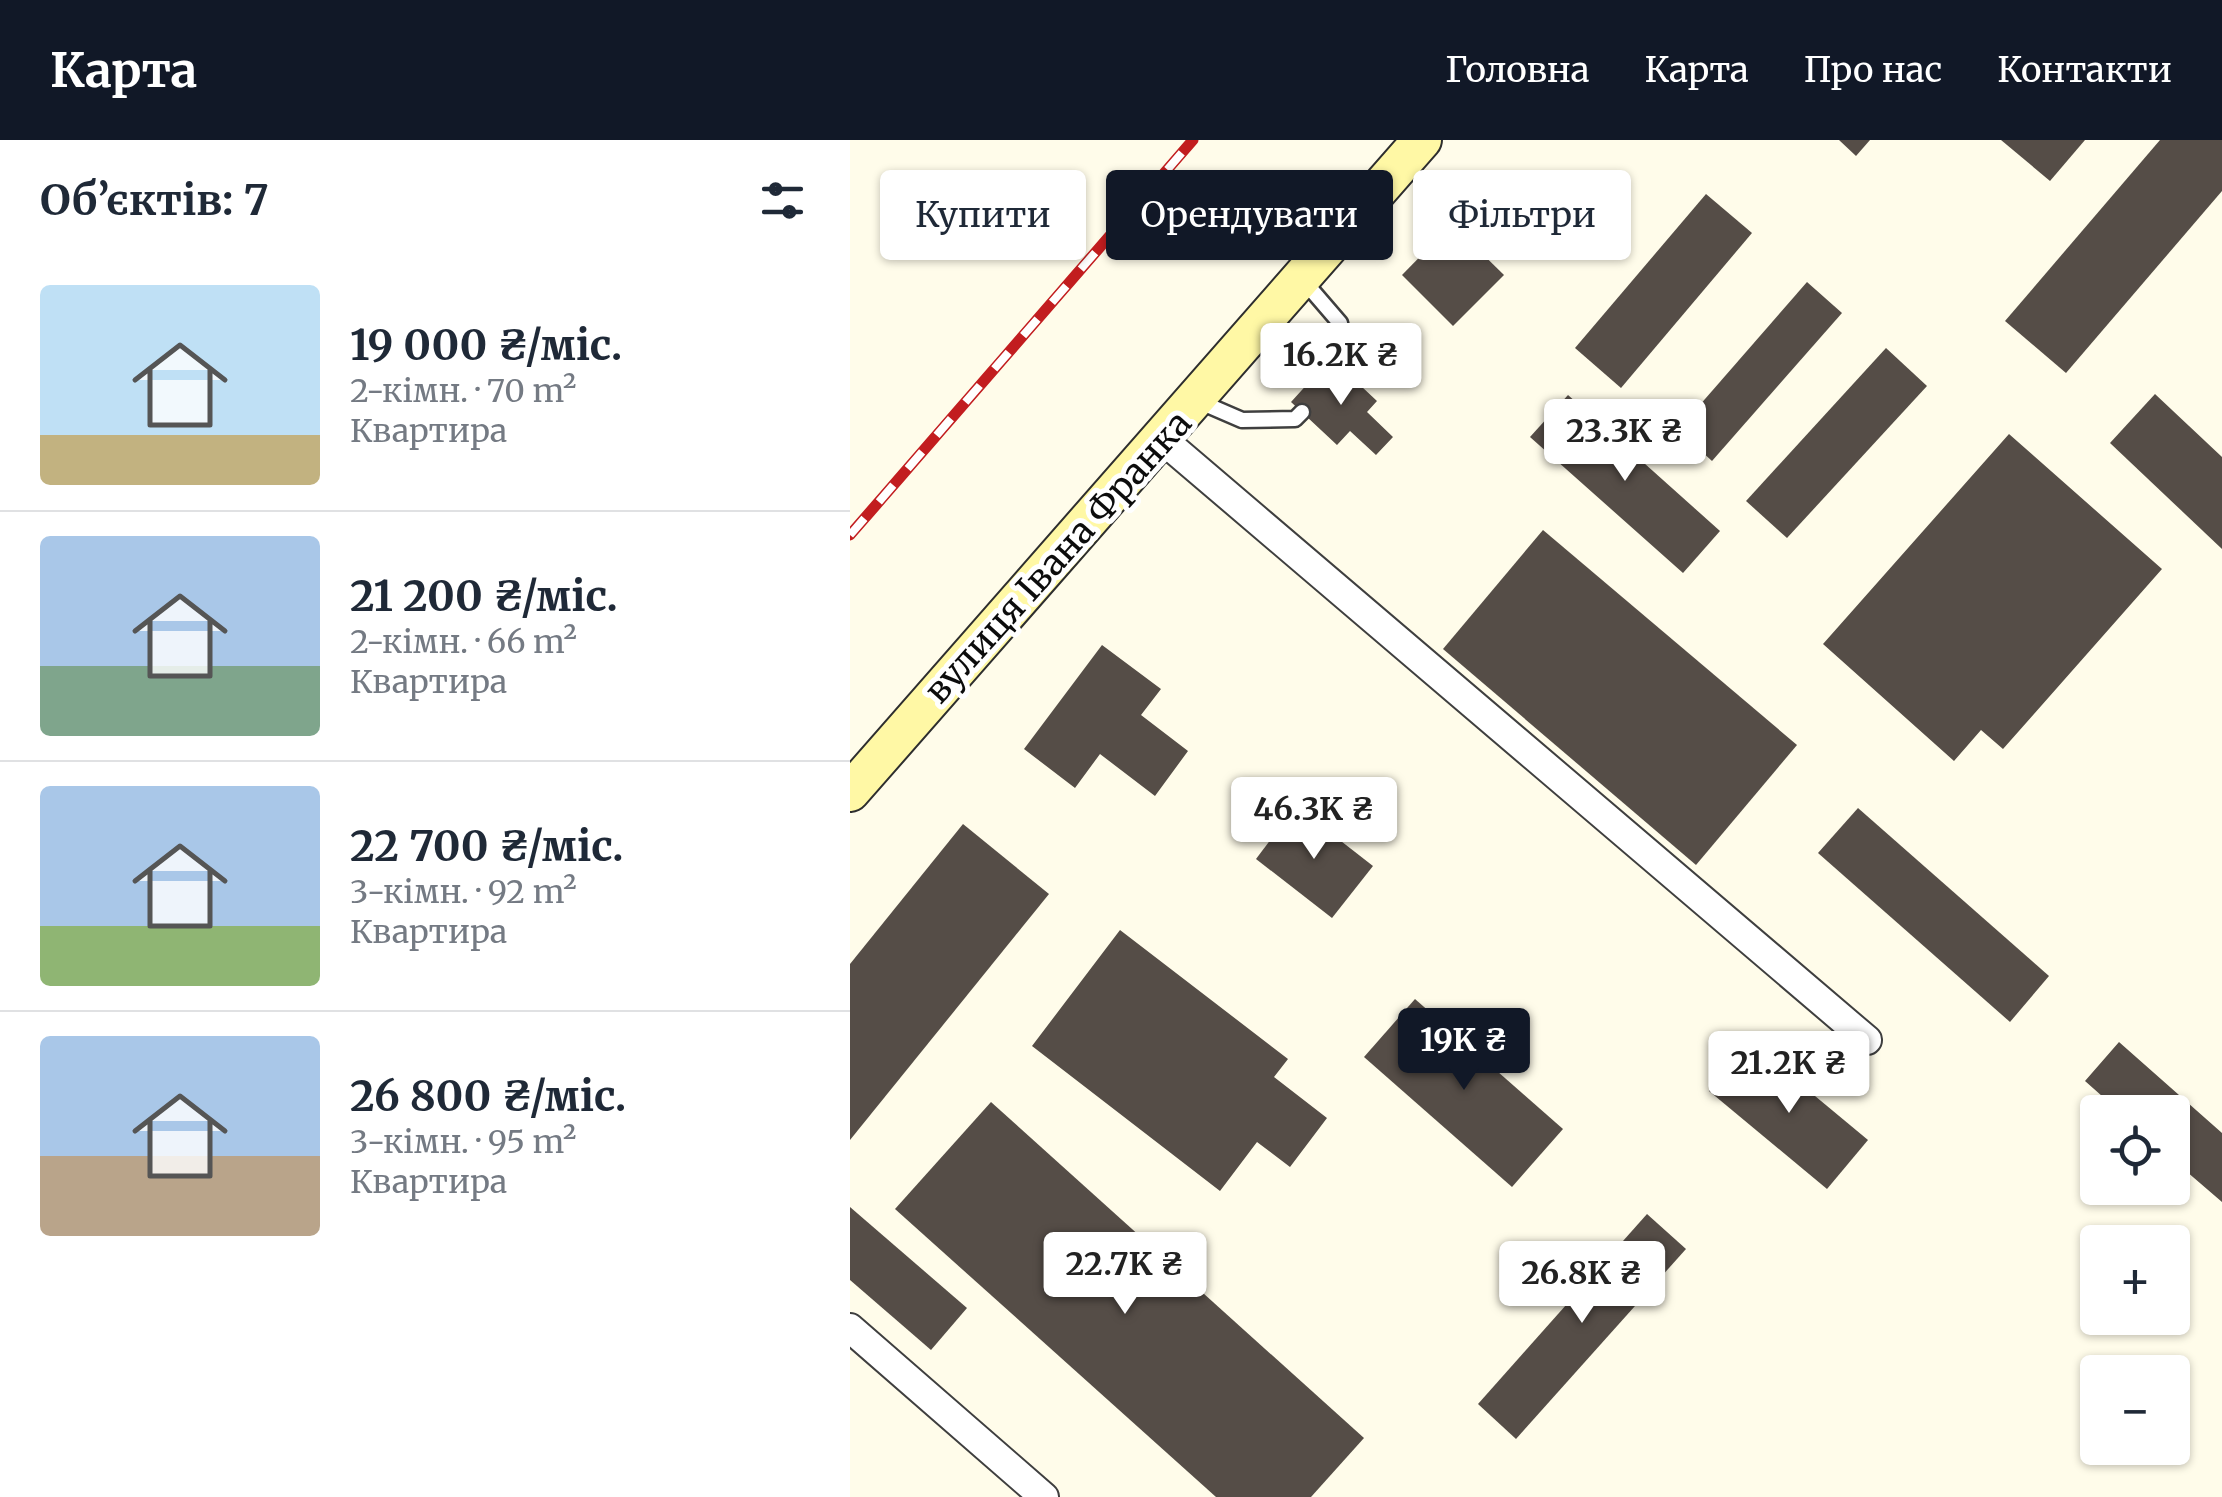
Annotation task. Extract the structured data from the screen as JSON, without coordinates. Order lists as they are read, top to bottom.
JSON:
{
  "streets": {
    "main road": ["вулиця Івана Франка"]
  },
  "page": {
    "header": "Карта",
    "nav": [
      "Головна",
      "Карта",
      "Про нас",
      "Контакти"
    ],
    "heading": "Об’єктів: 7",
    "chip": ["Купити", "Орендувати", "Фільтри"],
    "list": [
      {
        "name": "19 000 ₴/міс.",
        "note": "2-кімн. · 70 m² · Квартира"
      },
      {
        "name": "21 200 ₴/міс.",
        "note": "2-кімн. · 66 m² · Квартира"
      },
      {
        "name": "22 700 ₴/міс.",
        "note": "3-кімн. · 92 m² · Квартира"
      },
      {
        "name": "26 800 ₴/міс.",
        "note": "3-кімн. · 95 m² · Квартира"
      }
    ],
    "price": [
      "16.2K ₴",
      "23.3K ₴",
      "46.3K ₴",
      "19K ₴",
      "21.2K ₴",
      "22.7K ₴",
      "26.8K ₴"
    ],
    "map_buttons": ["+", "−"]
  }
}
